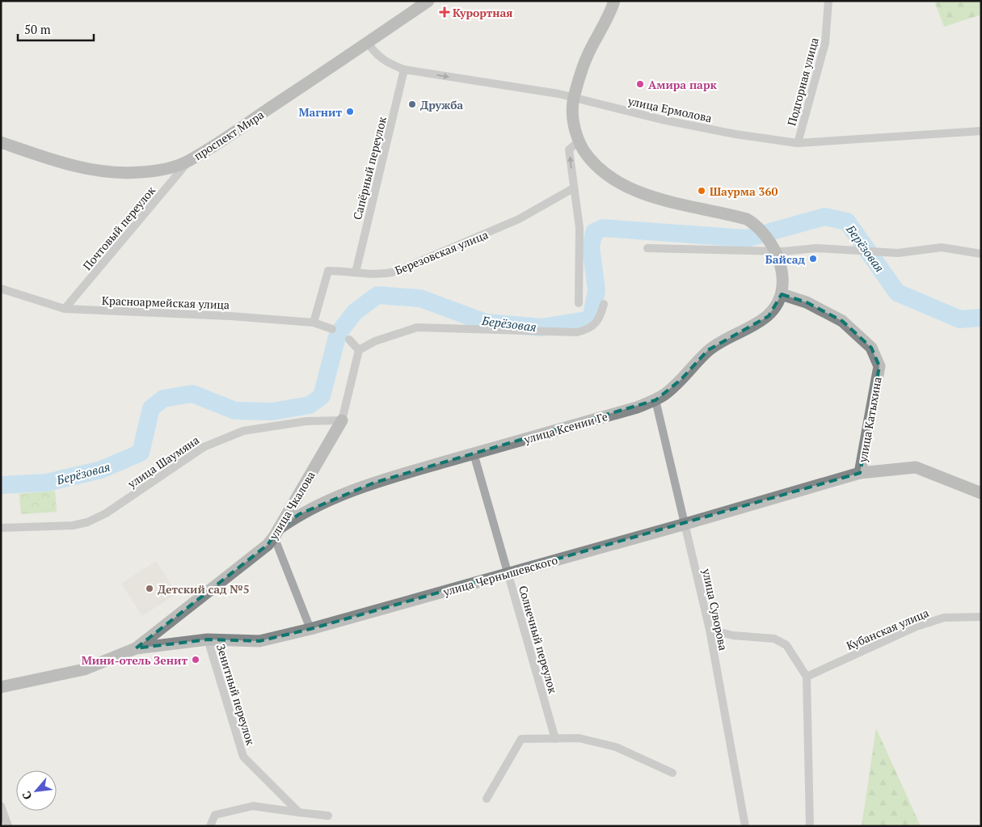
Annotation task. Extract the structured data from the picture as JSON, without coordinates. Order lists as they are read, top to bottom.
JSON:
{
  "streets": {
    "street": [
      "Подгорная улица",
      "улица Ермолова",
      "проспект Мира",
      "Сапёрный переулок",
      "Почтовый переулок",
      "Березовская улица",
      "Красноармейская улица",
      "улица Катыхина",
      "улица Ксении Ге",
      "улица Шаумяна",
      "улица Чкалова",
      "улица Чернышевского",
      "улица Суворова",
      "Кубанская улица",
      "Солнечный переулок",
      "Зенитный переулок"
    ]
  },
  "crossings": [
    ["Подгорная улица", "улица Ермолова"],
    ["улица Ермолова", "проспект Мира"],
    ["улица Ермолова", "Сапёрный переулок"],
    ["проспект Мира", "Почтовый переулок"],
    ["Сапёрный переулок", "Березовская улица"],
    ["Почтовый переулок", "Красноармейская улица"],
    ["Березовская улица", "Красноармейская улица"],
    ["улица Катыхина", "улица Ксении Ге"],
    ["улица Катыхина", "улица Чернышевского"],
    ["улица Ксении Ге", "улица Чкалова"],
    ["улица Ксении Ге", "улица Суворова"],
    ["улица Ксении Ге", "Солнечный переулок"],
    ["улица Шаумяна", "улица Чкалова"],
    ["улица Чкалова", "улица Чернышевского"],
    ["улица Чернышевского", "улица Суворова"],
    ["улица Чернышевского", "Солнечный переулок"],
    ["улица Чернышевского", "Зенитный переулок"]
  ],
  "water": ["Берёзовая"],
  "places": {
    "health": ["Курортная"],
    "other": [
      "Амира парк",
      "Дружба",
      "Магнит",
      "Шаурма 360",
      "Байсад",
      "Детский сад №5",
      "Мини-отель Зенит"
    ]
  },
  "scale_bar": "50 m",
  "north": "bottom left"
}
